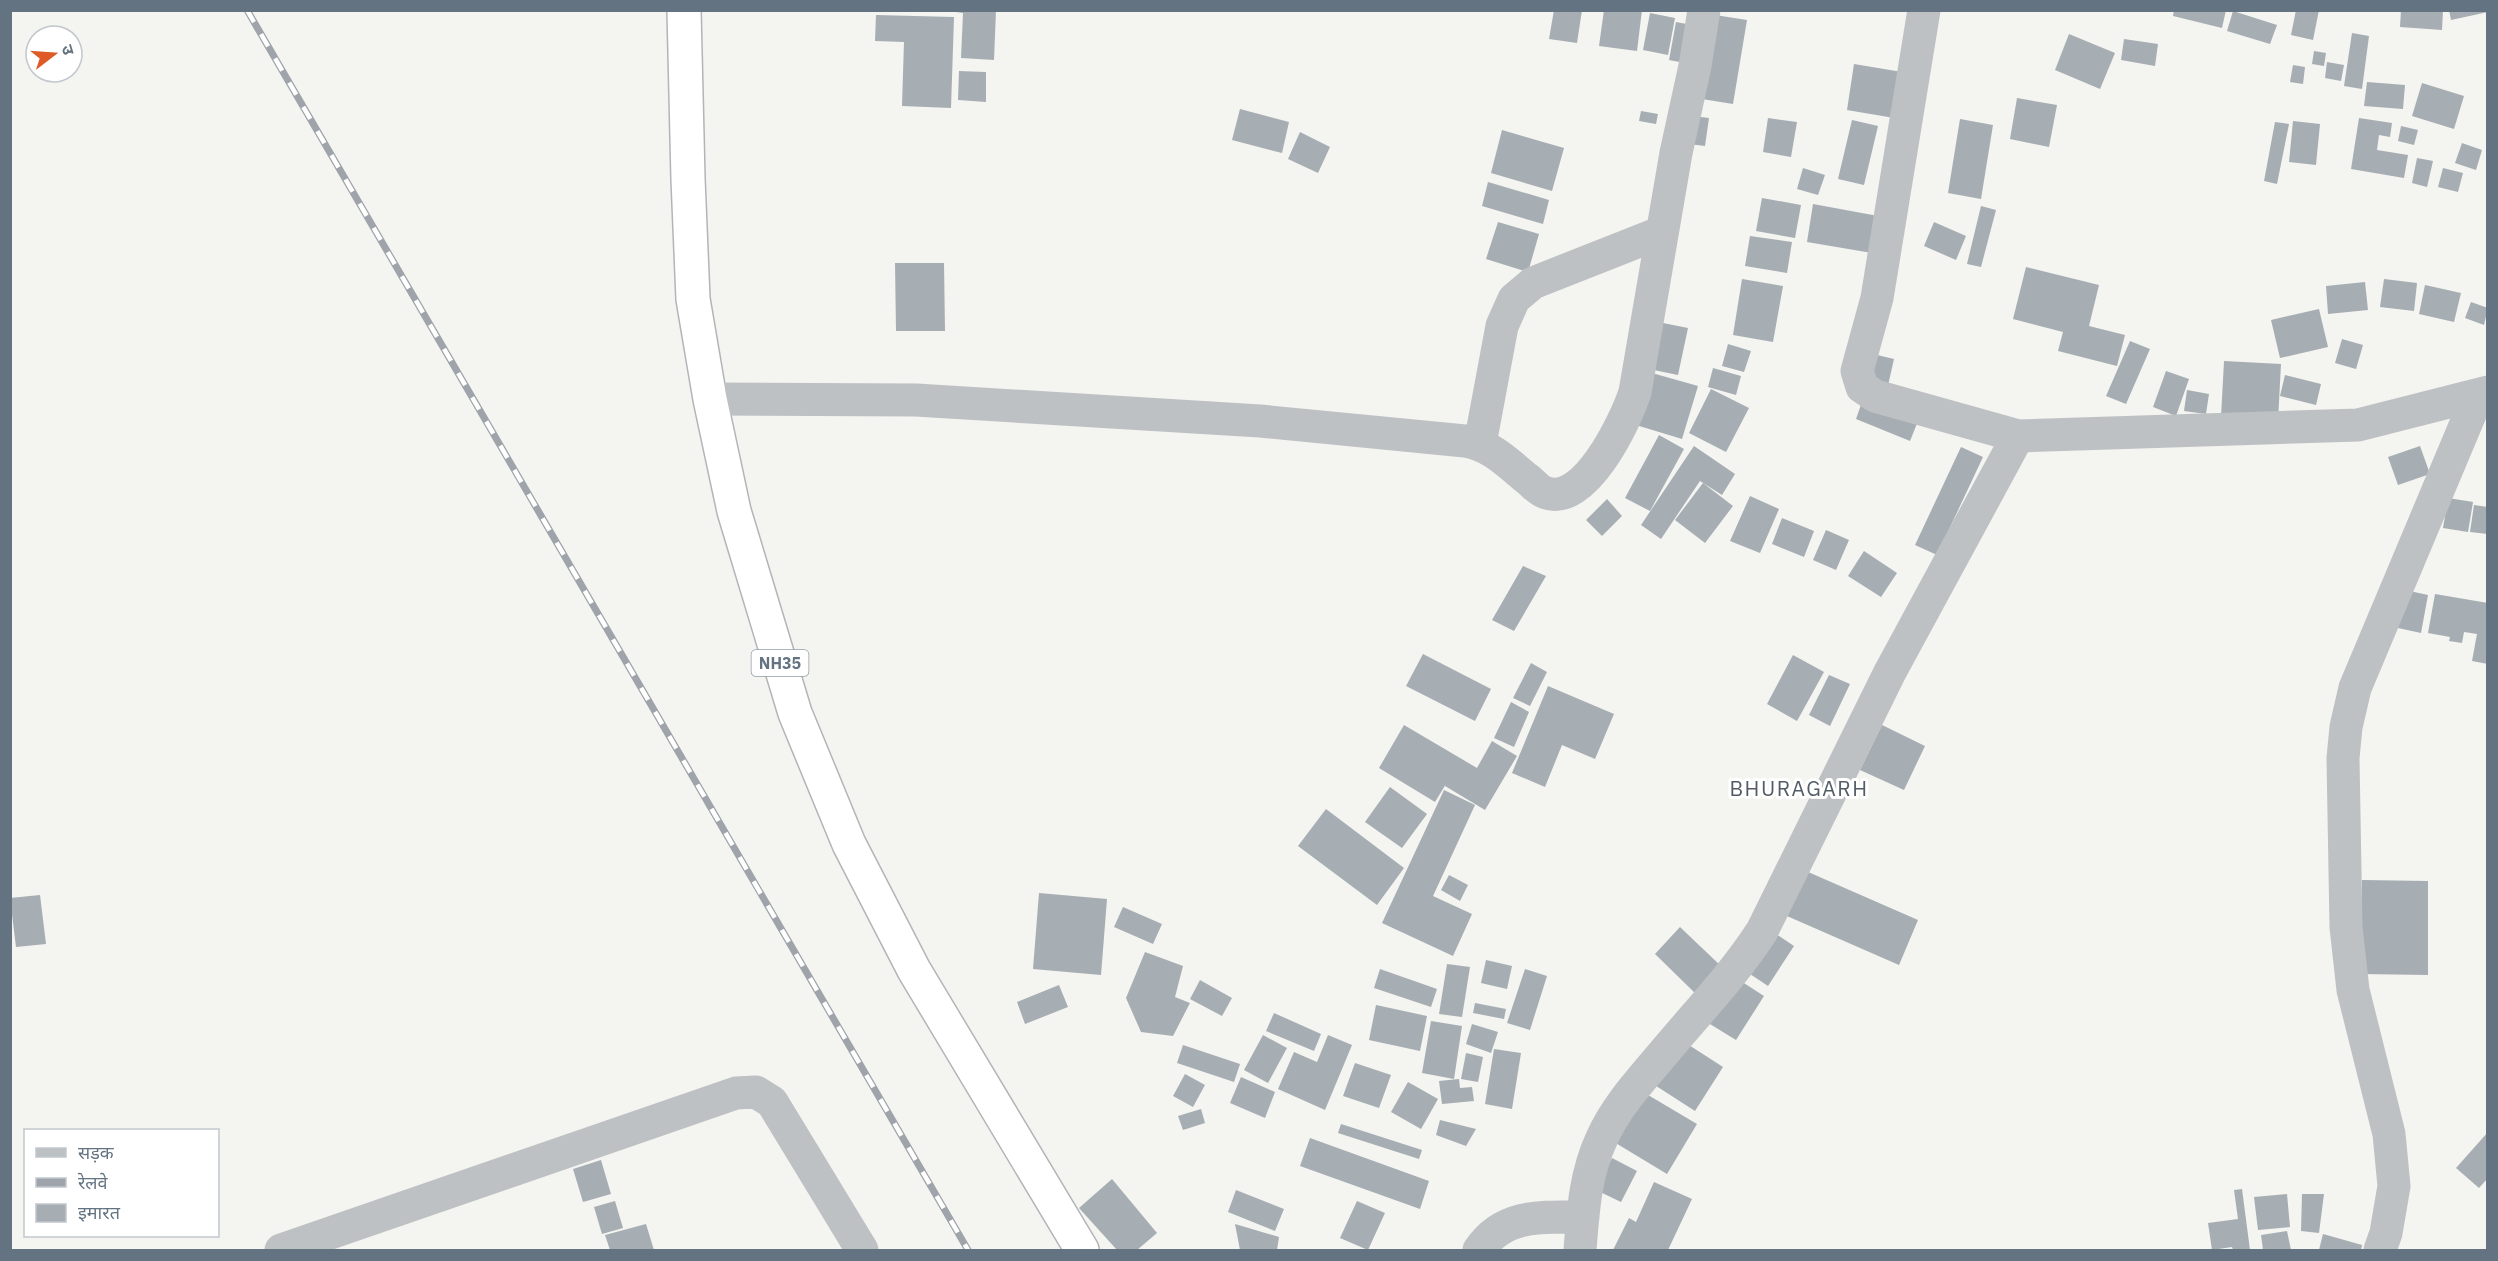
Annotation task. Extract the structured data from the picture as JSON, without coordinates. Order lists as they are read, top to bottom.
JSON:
{
  "streets": {
    "highway": ["NH35"]
  },
  "districts": ["BHURAGARH"],
  "legend": ["सड़क", "रेलवे", "इमारत"],
  "north": "right"
}
